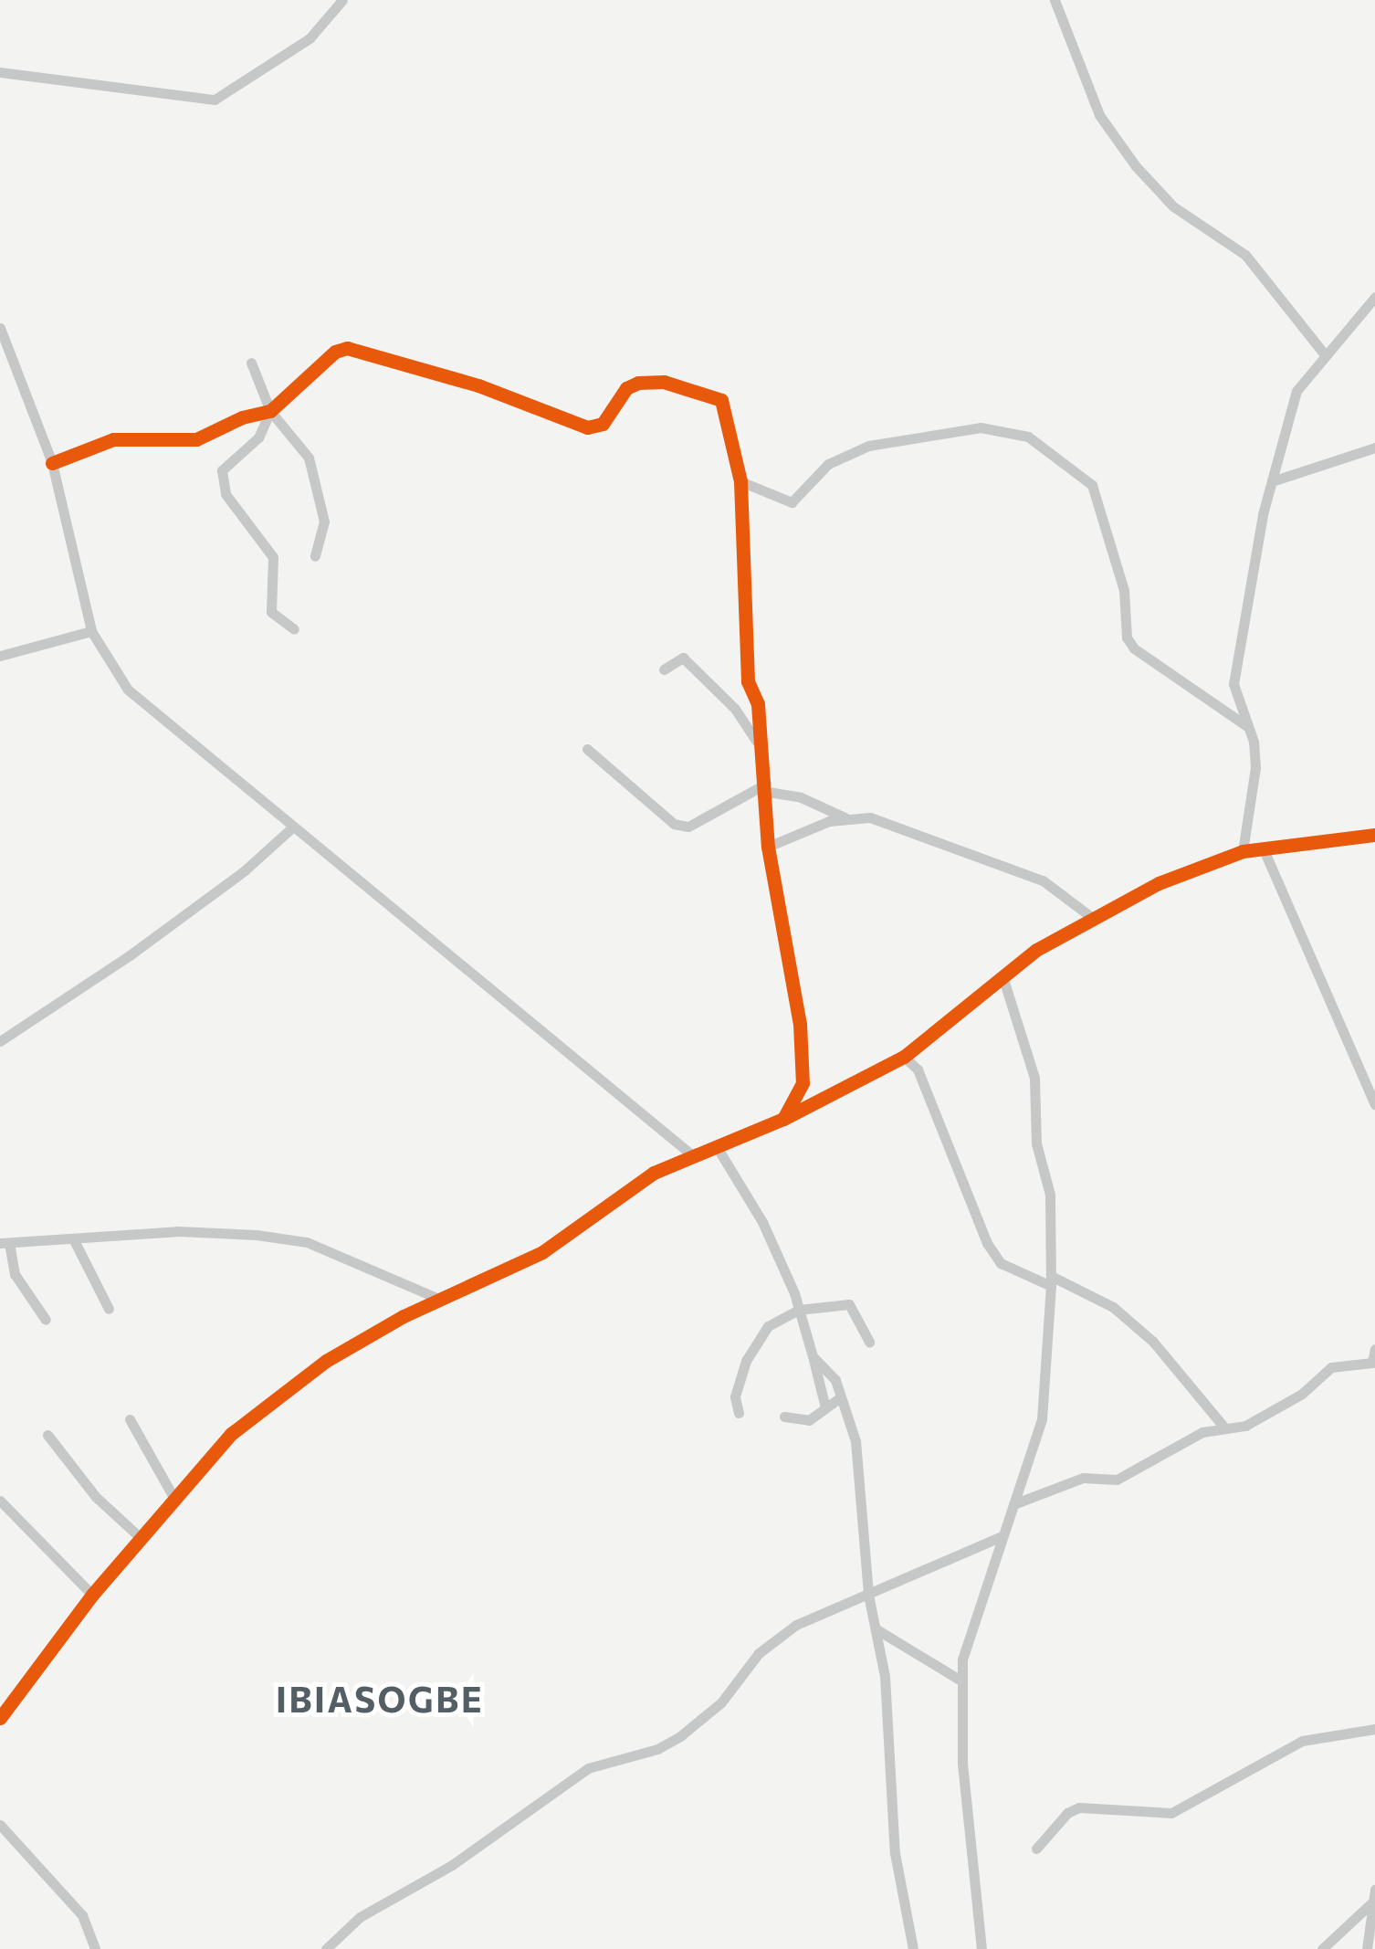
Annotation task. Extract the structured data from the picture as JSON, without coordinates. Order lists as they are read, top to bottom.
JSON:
{
  "districts": ["IBIASOGBE"]
}
